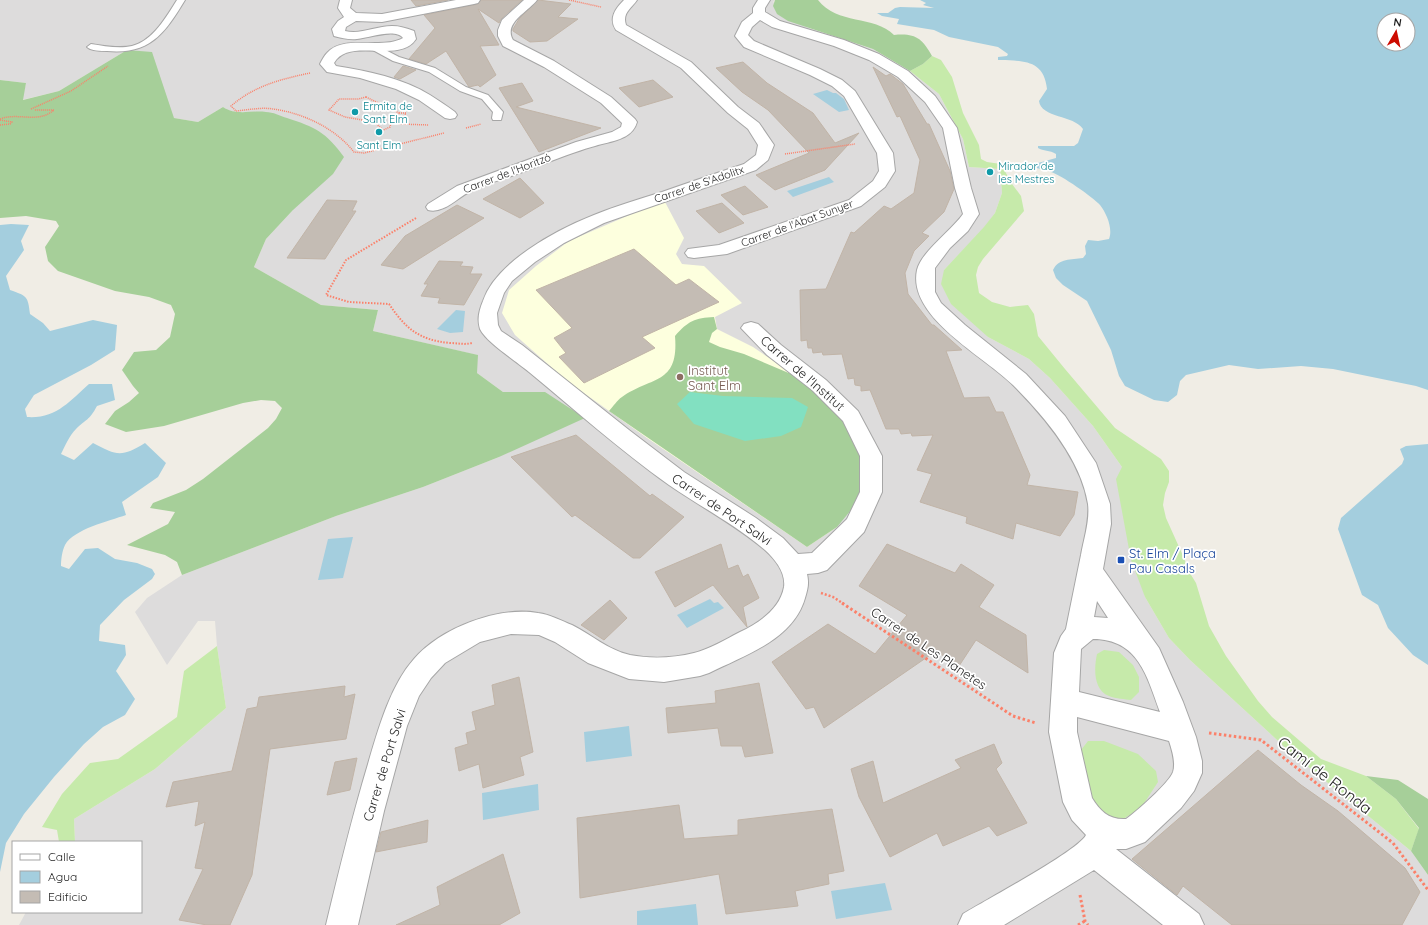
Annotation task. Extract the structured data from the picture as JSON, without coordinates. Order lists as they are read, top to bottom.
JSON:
{
  "streets": {
    "street": [
      "Carrer de l'Horitzó",
      "Carrer de S'Adolitx",
      "Carrer de l'Abat Sunyer",
      "Carrer de l'Institut",
      "Carrer de Port Salvi"
    ],
    "path": ["Carrer de Les Planetes", "Camí de Ronda"]
  },
  "crossings": [
    ["Carrer de S'Adolitx", "Carrer de Port Salvi"],
    ["Carrer de l'Institut", "Carrer de Port Salvi"]
  ],
  "places": {
    "other": [
      "Ermita de Sant Elm",
      "Sant Elm",
      "Mirador de les Mestres",
      "Institut Sant Elm"
    ],
    "transit": ["St. Elm / Plaça Pau Casals"]
  },
  "legend": ["Calle", "Agua", "Edificio"],
  "north": "top"
}
